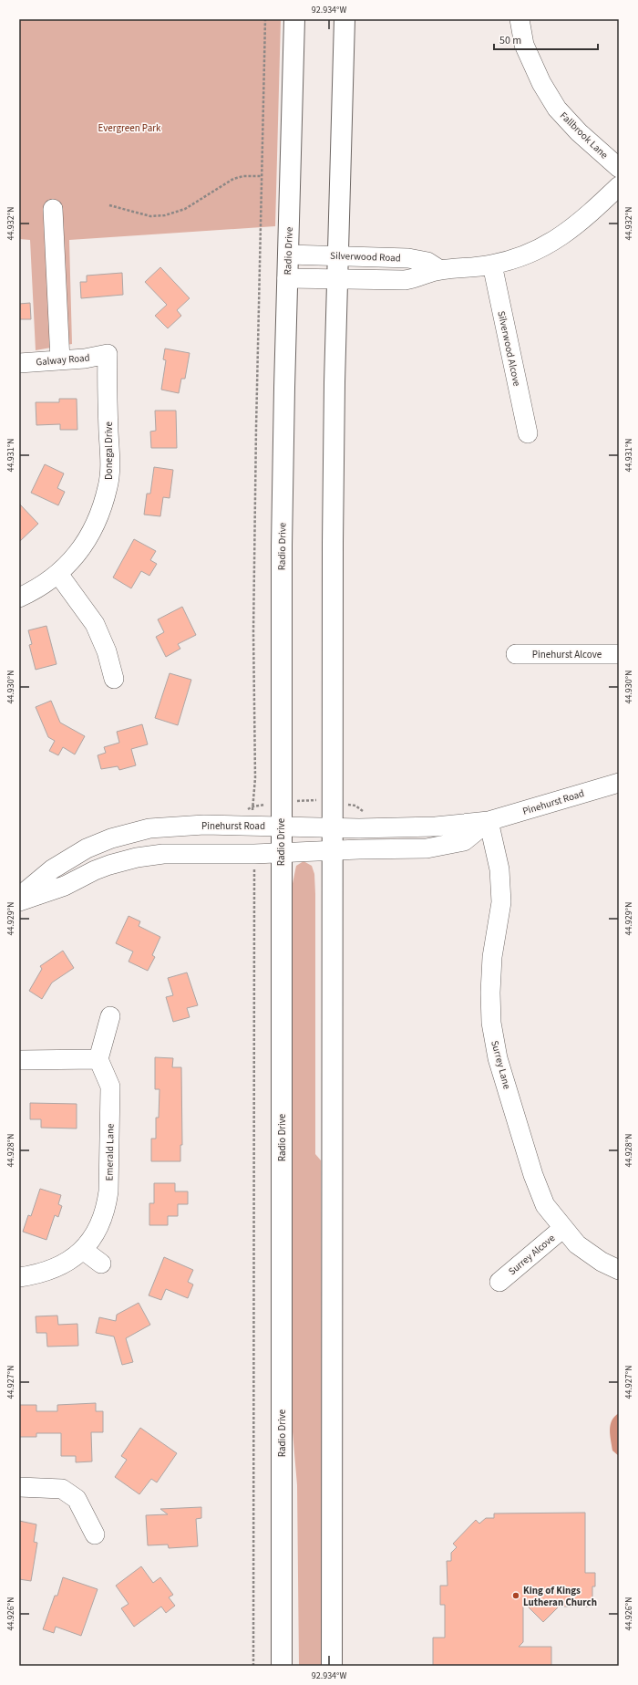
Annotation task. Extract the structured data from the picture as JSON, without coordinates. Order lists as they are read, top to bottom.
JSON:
{
  "streets": {
    "main road": ["Radio Drive"],
    "street": [
      "Fallbrook Lane",
      "Silverwood Road",
      "Silverwood Alcove",
      "Galway Road",
      "Donegal Drive",
      "Pinehurst Alcove",
      "Pinehurst Road",
      "Surrey Lane",
      "Emerald Lane",
      "Surrey Alcove"
    ]
  },
  "crossings": [
    ["Radio Drive", "Silverwood Road"],
    ["Radio Drive", "Pinehurst Road"],
    ["Galway Road", "Donegal Drive"],
    ["Pinehurst Road", "Surrey Lane"],
    ["Surrey Lane", "Surrey Alcove"]
  ],
  "parks": ["Evergreen Park"],
  "places": ["King of Kings Lutheran Church"],
  "scale_bar": "50 m",
  "coordinates": [
    "92.934°W",
    "44.932°N",
    "44.931°N",
    "44.930°N",
    "44.929°N",
    "44.928°N",
    "44.927°N",
    "44.926°N"
  ]
}
